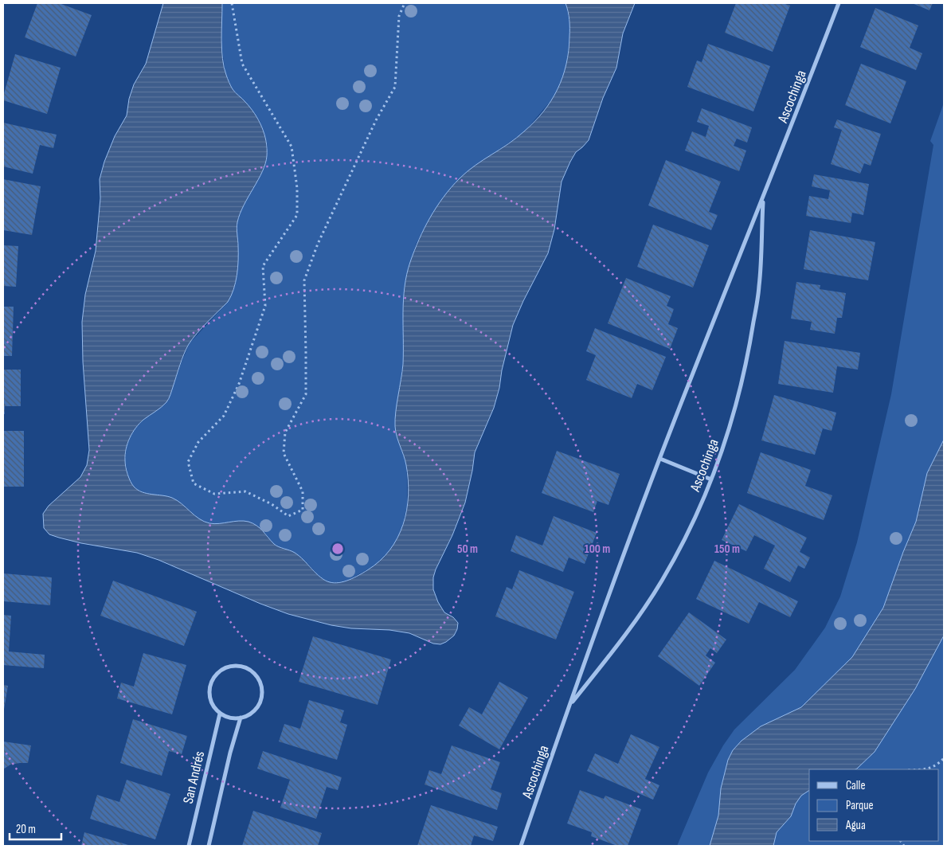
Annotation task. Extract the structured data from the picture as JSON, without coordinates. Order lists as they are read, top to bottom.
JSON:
{
  "streets": {
    "street": ["Ascochinga", "San Andrés"]
  },
  "legend": ["Calle", "Parque", "Agua"],
  "scale_bar": "20 m",
  "rings": ["50 m", "100 m", "150 m"]
}
